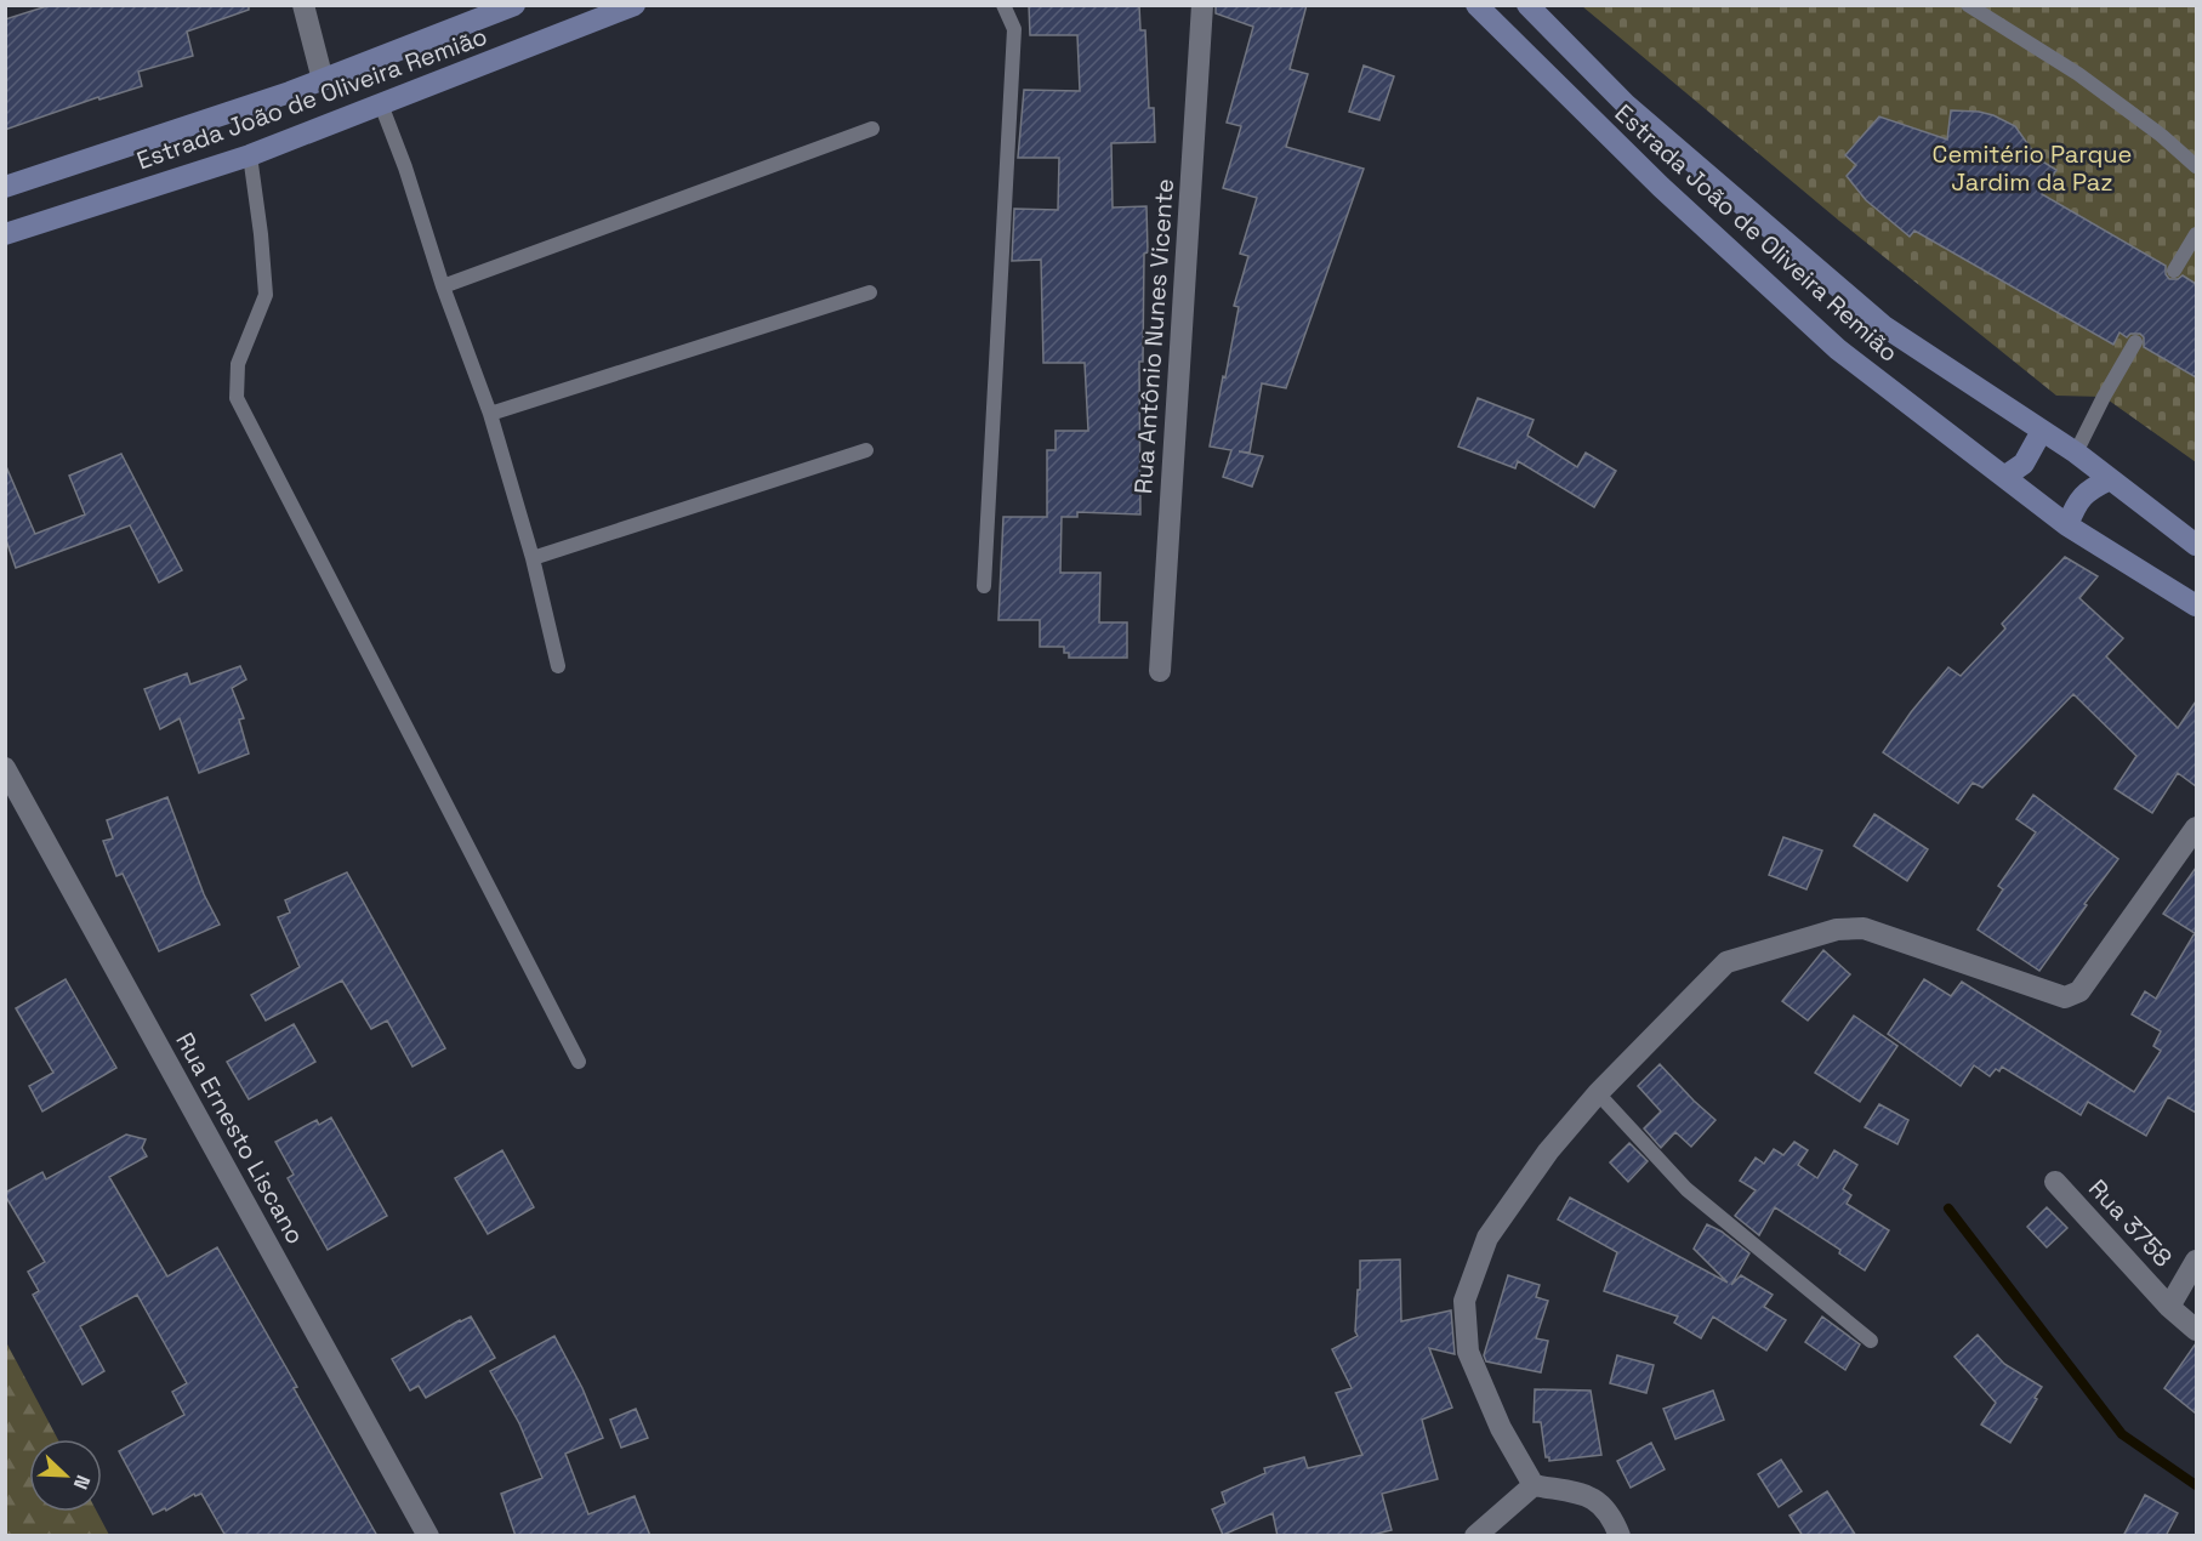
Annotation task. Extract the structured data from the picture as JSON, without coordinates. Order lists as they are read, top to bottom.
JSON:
{
  "streets": {
    "main road": ["Estrada João de Oliveira Remião"],
    "street": ["Rua Antônio Nunes Vicente", "Rua Ernesto Liscano", "Rua 3758"]
  },
  "parks": ["Cemitério Parque Jardim da Paz"],
  "north": "bottom right"
}
